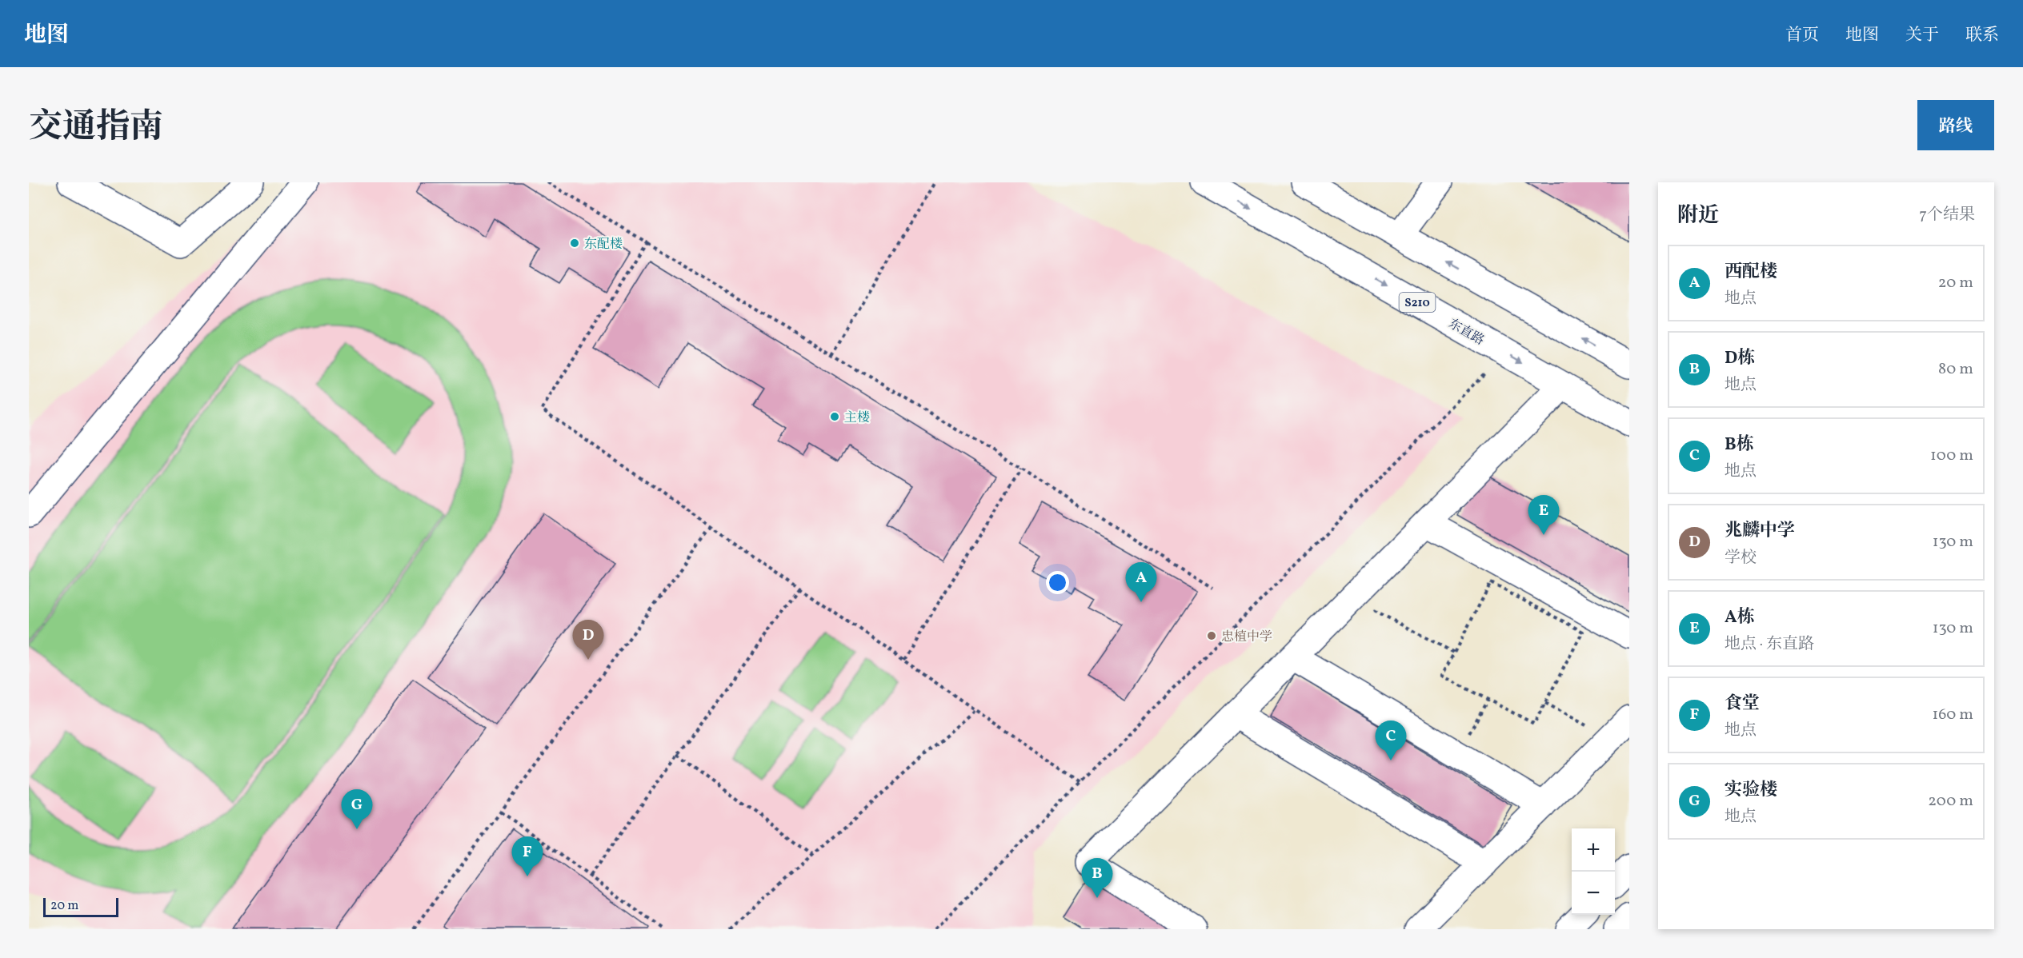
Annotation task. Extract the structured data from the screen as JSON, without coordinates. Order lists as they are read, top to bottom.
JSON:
{
  "streets": {
    "main road": ["S210", "东直路"]
  },
  "places": ["东配楼", "主楼", "忠植中学"],
  "scale_bar": "20 m",
  "page": {
    "header": "地图",
    "nav": [
      "首页",
      "地图",
      "关于",
      "联系"
    ],
    "title": "交通指南",
    "buttons": "路线",
    "heading": ["附近", "7个结果"],
    "list": [
      {
        "mark": "A",
        "name": "西配楼",
        "note": "地点",
        "value": "20 m"
      },
      {
        "mark": "B",
        "name": "D栋",
        "note": "地点",
        "value": "80 m"
      },
      {
        "mark": "C",
        "name": "B栋",
        "note": "地点",
        "value": "100 m"
      },
      {
        "mark": "D",
        "name": "兆麟中学",
        "note": "学校",
        "value": "130 m"
      },
      {
        "mark": "E",
        "name": "A栋",
        "note": "地点 · 东直路",
        "value": "130 m"
      },
      {
        "mark": "F",
        "name": "食堂",
        "note": "地点",
        "value": "160 m"
      },
      {
        "mark": "G",
        "name": "实验楼",
        "note": "地点",
        "value": "200 m"
      }
    ],
    "pins": [
      "E",
      "A",
      "D",
      "C",
      "G",
      "F",
      "B"
    ],
    "map_buttons": ["+", "−"],
    "scale": "20 m"
  }
}
